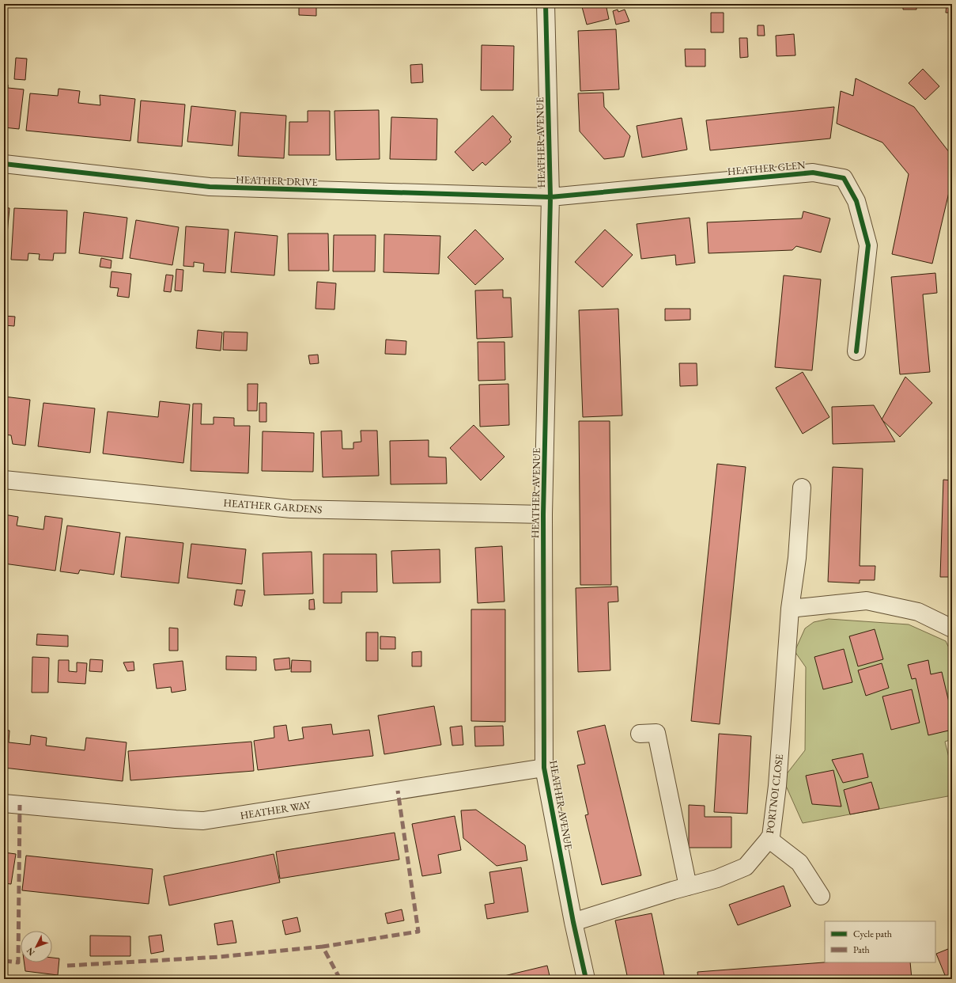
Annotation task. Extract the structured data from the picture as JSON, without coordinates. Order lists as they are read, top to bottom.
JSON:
{
  "streets": {
    "street": [
      "HEATHER AVENUE",
      "HEATHER GLEN",
      "HEATHER DRIVE",
      "HEATHER GARDENS",
      "PORTNOI CLOSE",
      "HEATHER WAY"
    ]
  },
  "crossings": [
    ["HEATHER AVENUE", "HEATHER GLEN"],
    ["HEATHER AVENUE", "HEATHER DRIVE"],
    ["HEATHER AVENUE", "HEATHER GARDENS"],
    ["HEATHER AVENUE", "PORTNOI CLOSE"],
    ["HEATHER AVENUE", "HEATHER WAY"],
    ["HEATHER GLEN", "HEATHER DRIVE"]
  ],
  "legend": ["Cycle path", "Path"],
  "north": "bottom left"
}
